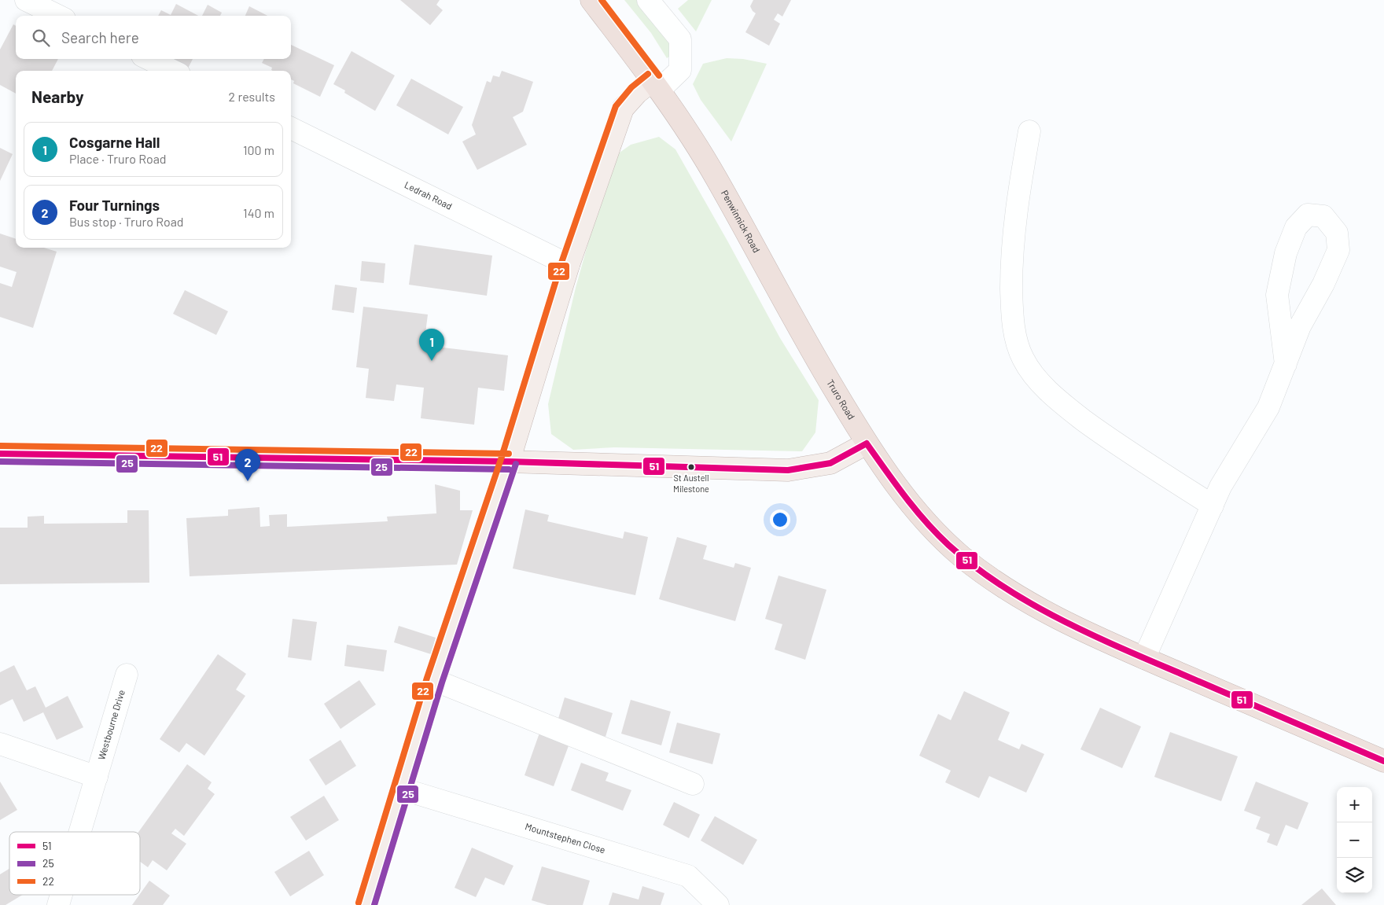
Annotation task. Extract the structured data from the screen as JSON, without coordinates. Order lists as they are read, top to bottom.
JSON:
{
  "streets": {
    "highway": ["Penwinnick Road", "Truro Road"],
    "street": ["Ledrah Road", "Westbourne Drive", "Mountstephen Close"]
  },
  "crossings": [
    ["Penwinnick Road", "Truro Road"]
  ],
  "places": ["St Austell Milestone"],
  "lines": ["transit line 22", "transit line 51", "transit line 25"],
  "legend": ["51", "25", "22"],
  "page": {
    "search": "Search here",
    "heading": ["Nearby", "2 results"],
    "list": [
      {
        "mark": "1",
        "name": "Cosgarne Hall",
        "note": "Place · Truro Road",
        "value": "100 m"
      },
      {
        "mark": "2",
        "name": "Four Turnings",
        "note": "Bus stop · Truro Road",
        "value": "140 m"
      }
    ],
    "pins": ["1", "2"],
    "map_buttons": ["+", "−"]
  }
}
